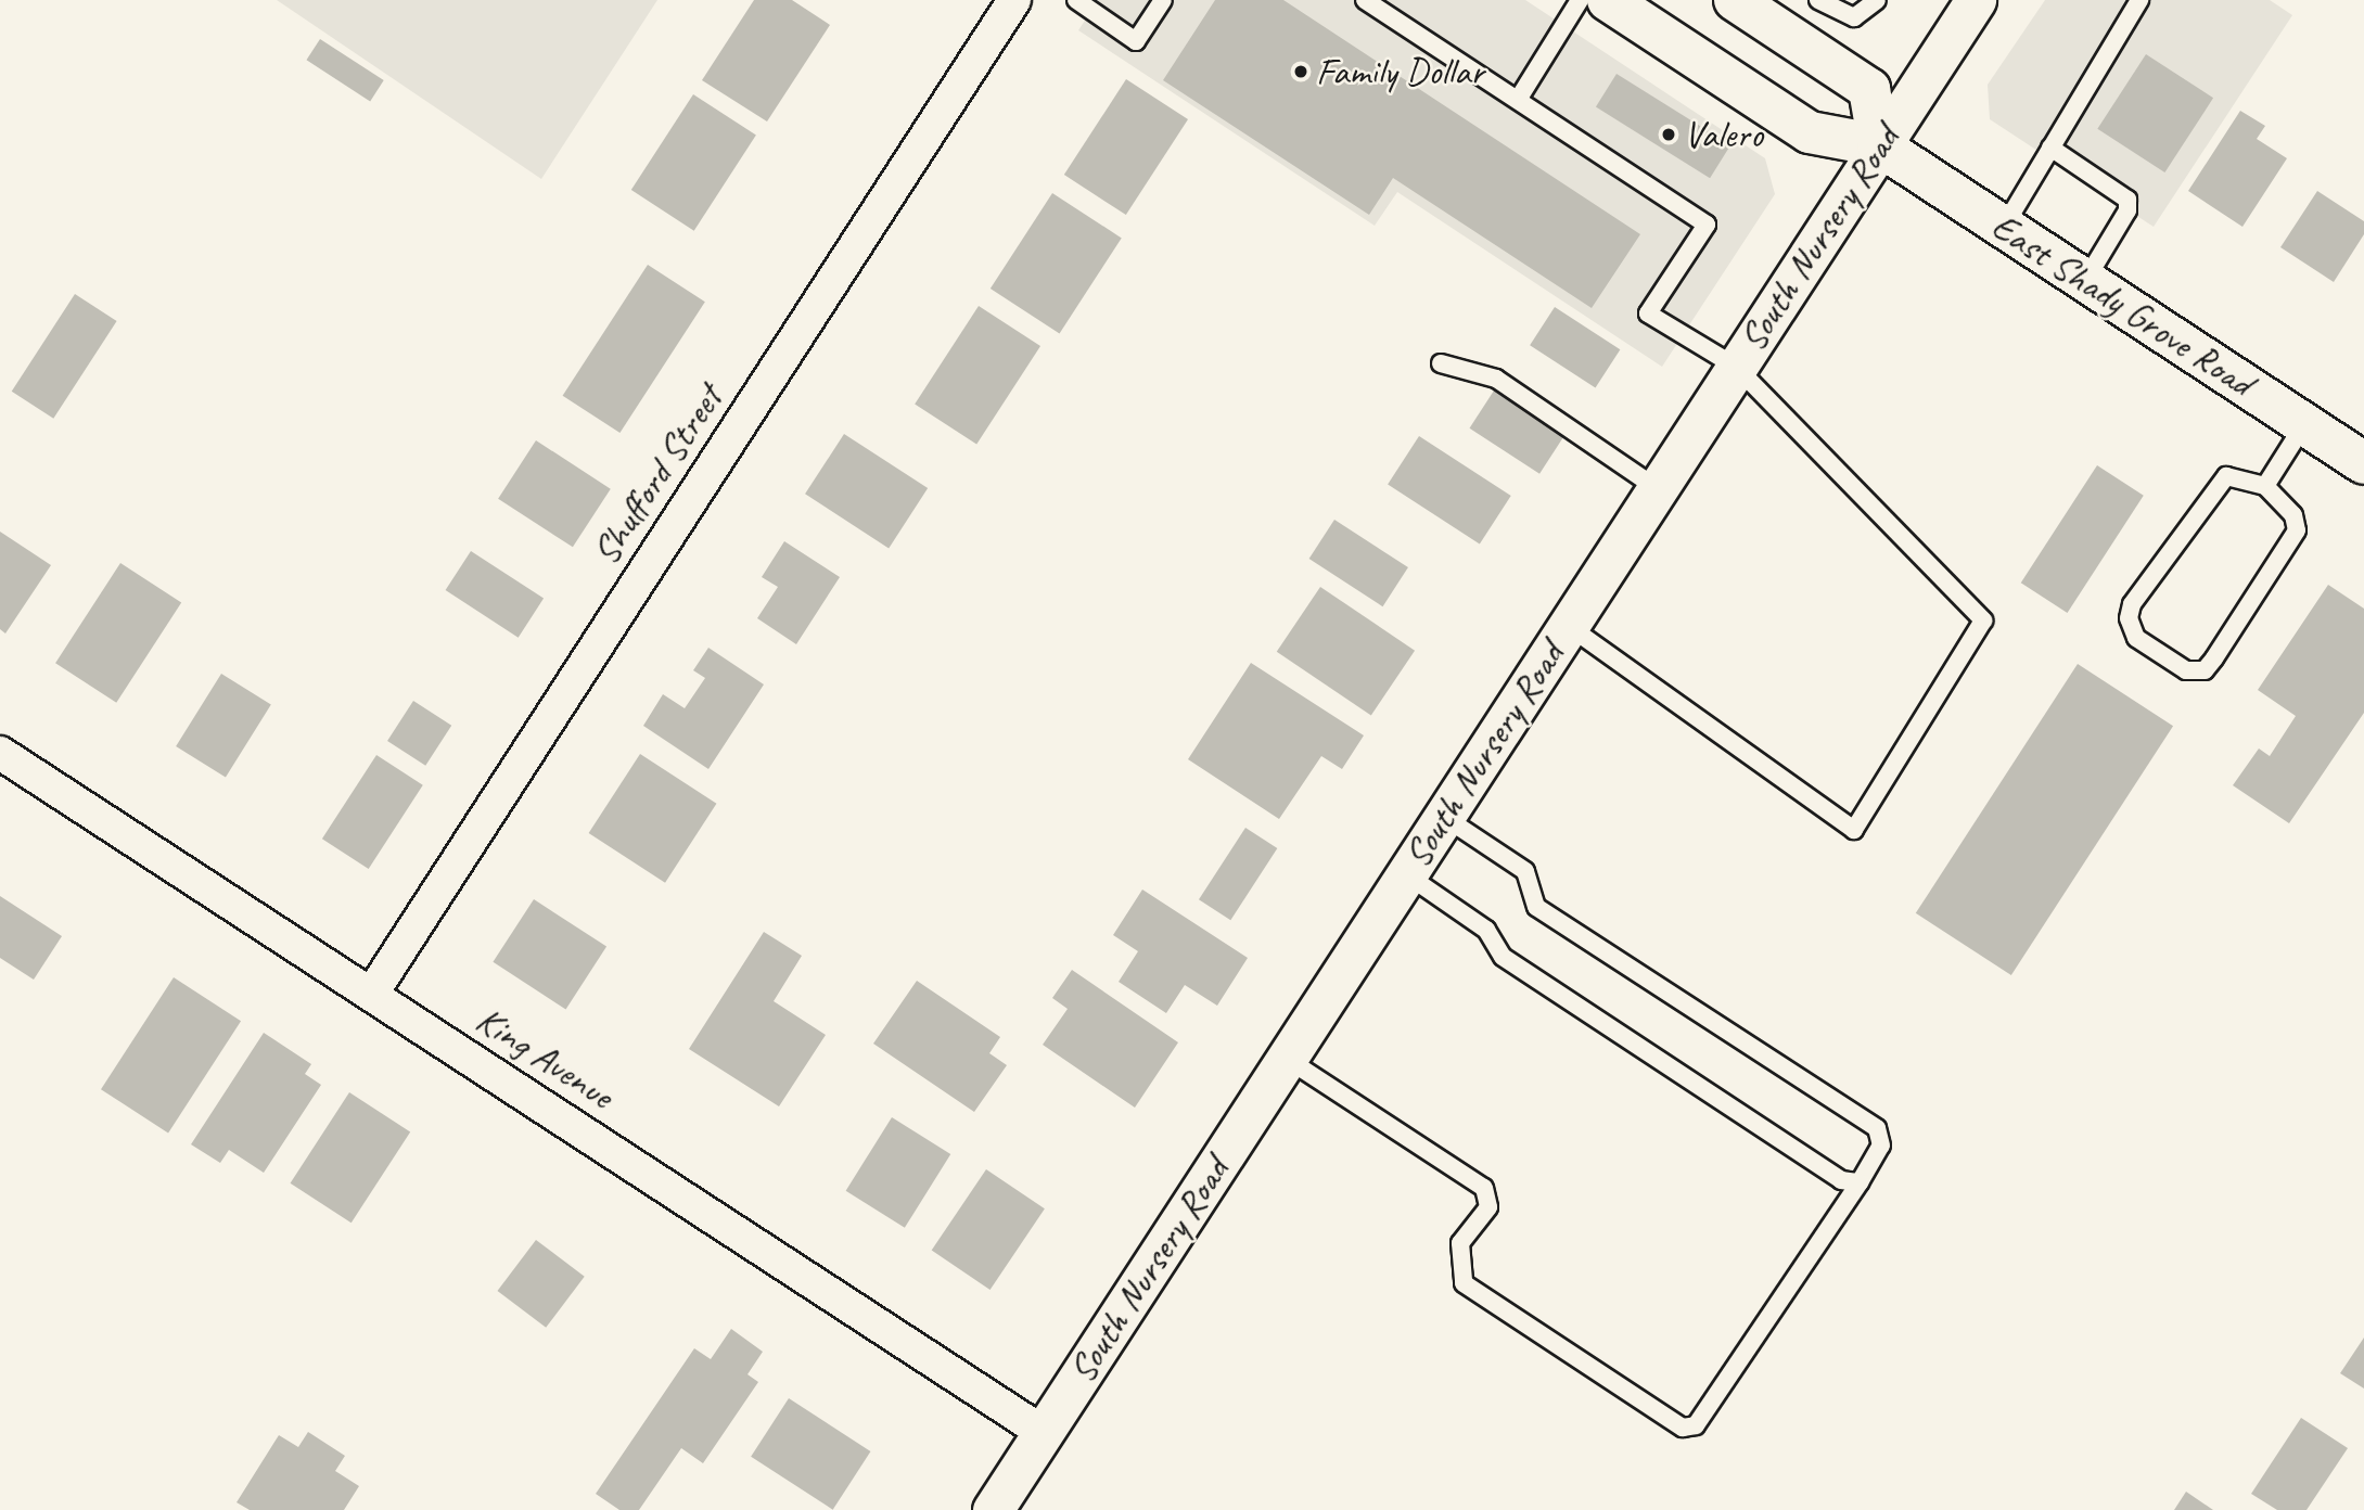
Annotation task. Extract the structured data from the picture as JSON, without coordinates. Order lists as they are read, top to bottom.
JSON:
{
  "streets": {
    "main road": ["East Shady Grove Road"],
    "street": ["South Nursery Road", "Shufford Street", "King Avenue"]
  },
  "crossings": [
    ["South Nursery Road", "East Shady Grove Road"],
    ["South Nursery Road", "King Avenue"],
    ["Shufford Street", "King Avenue"]
  ],
  "places": ["Family Dollar", "Valero"]
}
